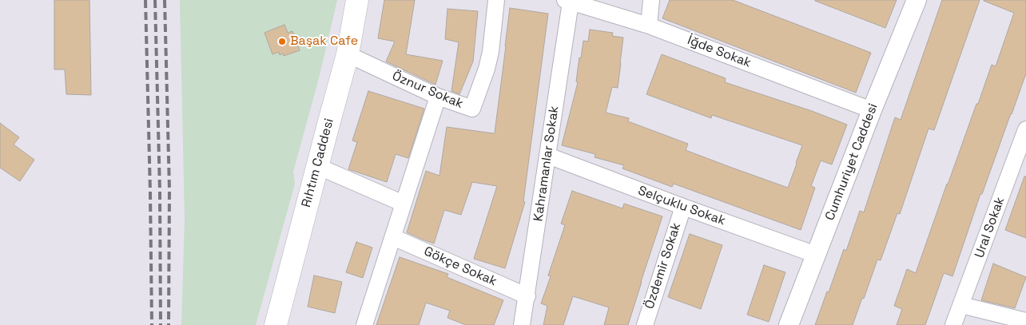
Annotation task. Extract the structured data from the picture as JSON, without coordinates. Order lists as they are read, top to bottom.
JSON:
{
  "streets": {
    "main road": ["Rıhtım Caddesi"],
    "street": [
      "İğde Sokak",
      "Öznur Sokak",
      "Cumhuriyet Caddesi",
      "Kahramanlar Sokak",
      "Selçuklu Sokak",
      "Ural Sokak",
      "Özdemir Sokak",
      "Gökçe Sokak"
    ]
  },
  "crossings": [
    ["İğde Sokak", "Cumhuriyet Caddesi"],
    ["İğde Sokak", "Kahramanlar Sokak"],
    ["Öznur Sokak", "Rıhtım Caddesi"],
    ["Cumhuriyet Caddesi", "Selçuklu Sokak"],
    ["Kahramanlar Sokak", "Selçuklu Sokak"],
    ["Kahramanlar Sokak", "Gökçe Sokak"],
    ["Selçuklu Sokak", "Özdemir Sokak"]
  ],
  "places": ["Başak Cafe"]
}
